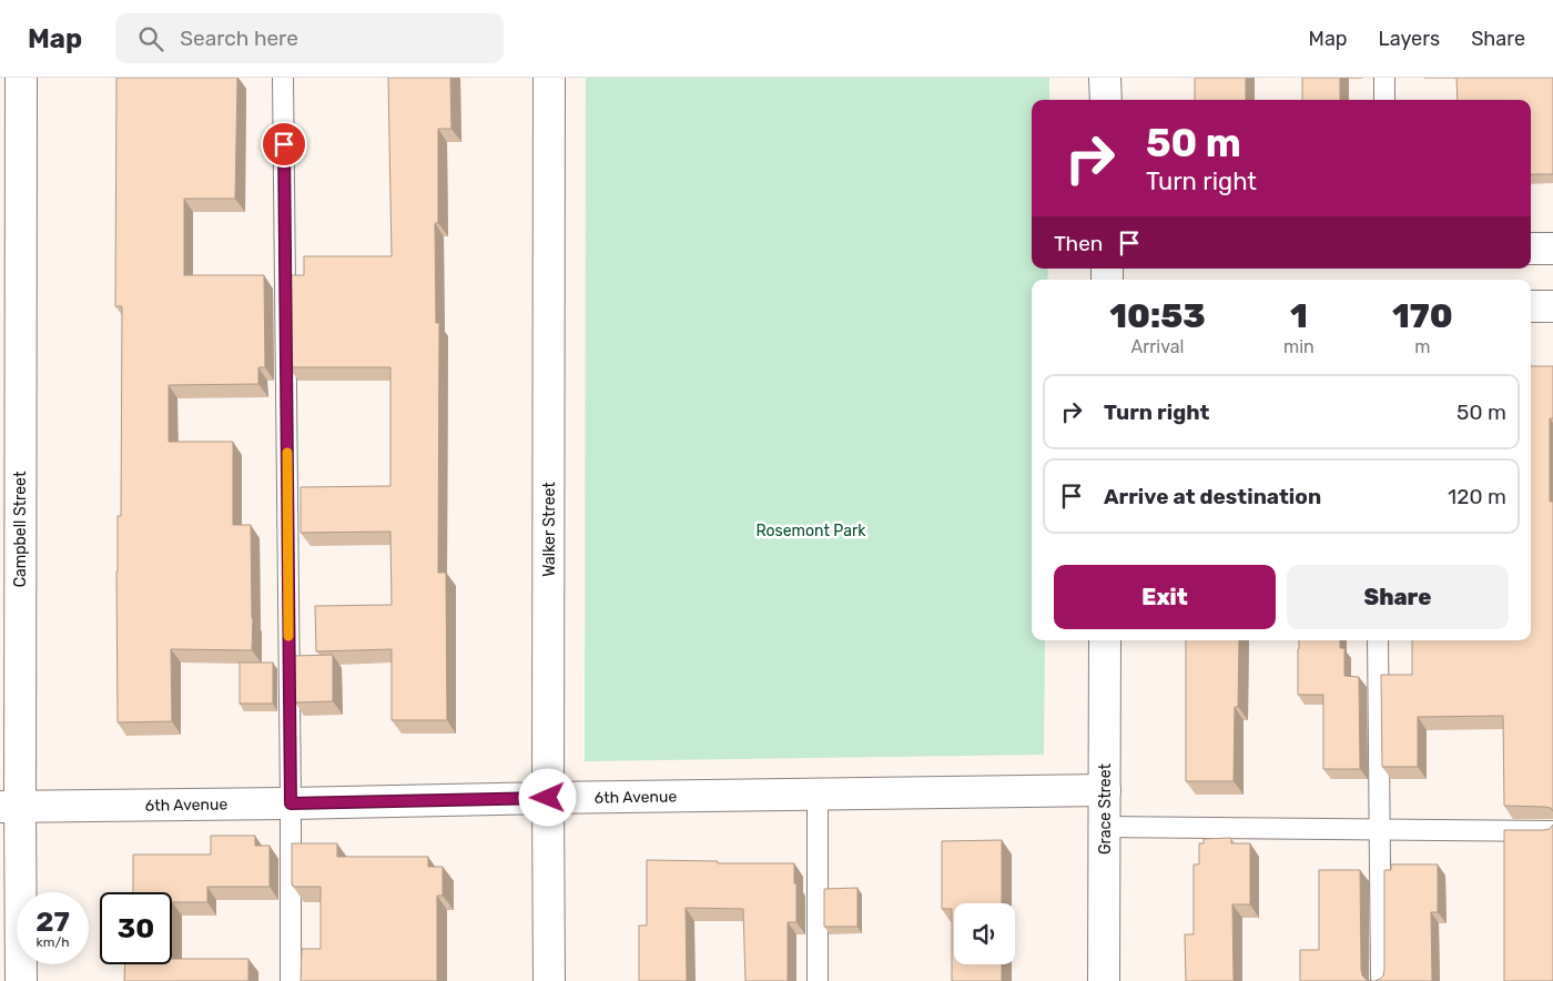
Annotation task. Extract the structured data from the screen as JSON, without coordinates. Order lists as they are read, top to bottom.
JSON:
{
  "streets": {
    "street": [
      "Campbell Street",
      "Walker Street",
      "6th Avenue",
      "Grace Street"
    ]
  },
  "crossings": [
    ["Campbell Street", "6th Avenue"],
    ["Walker Street", "6th Avenue"],
    ["6th Avenue", "Grace Street"]
  ],
  "parks": ["Rosemont Park"],
  "page": {
    "header": "Map",
    "search": "Search here",
    "nav": ["Map", "Layers", "Share"],
    "turn": ["50 m", "Turn right"],
    "then": "Then",
    "eta": [
      "10:53",
      "Arrival",
      "1",
      "min",
      "170",
      "m"
    ],
    "list": [
      {
        "name": "Turn right",
        "value": "50 m"
      },
      {
        "name": "Arrive at destination",
        "value": "120 m"
      }
    ],
    "buttons": ["Exit", "Share"],
    "speed": "27 km/h",
    "limit": "30"
  }
}
